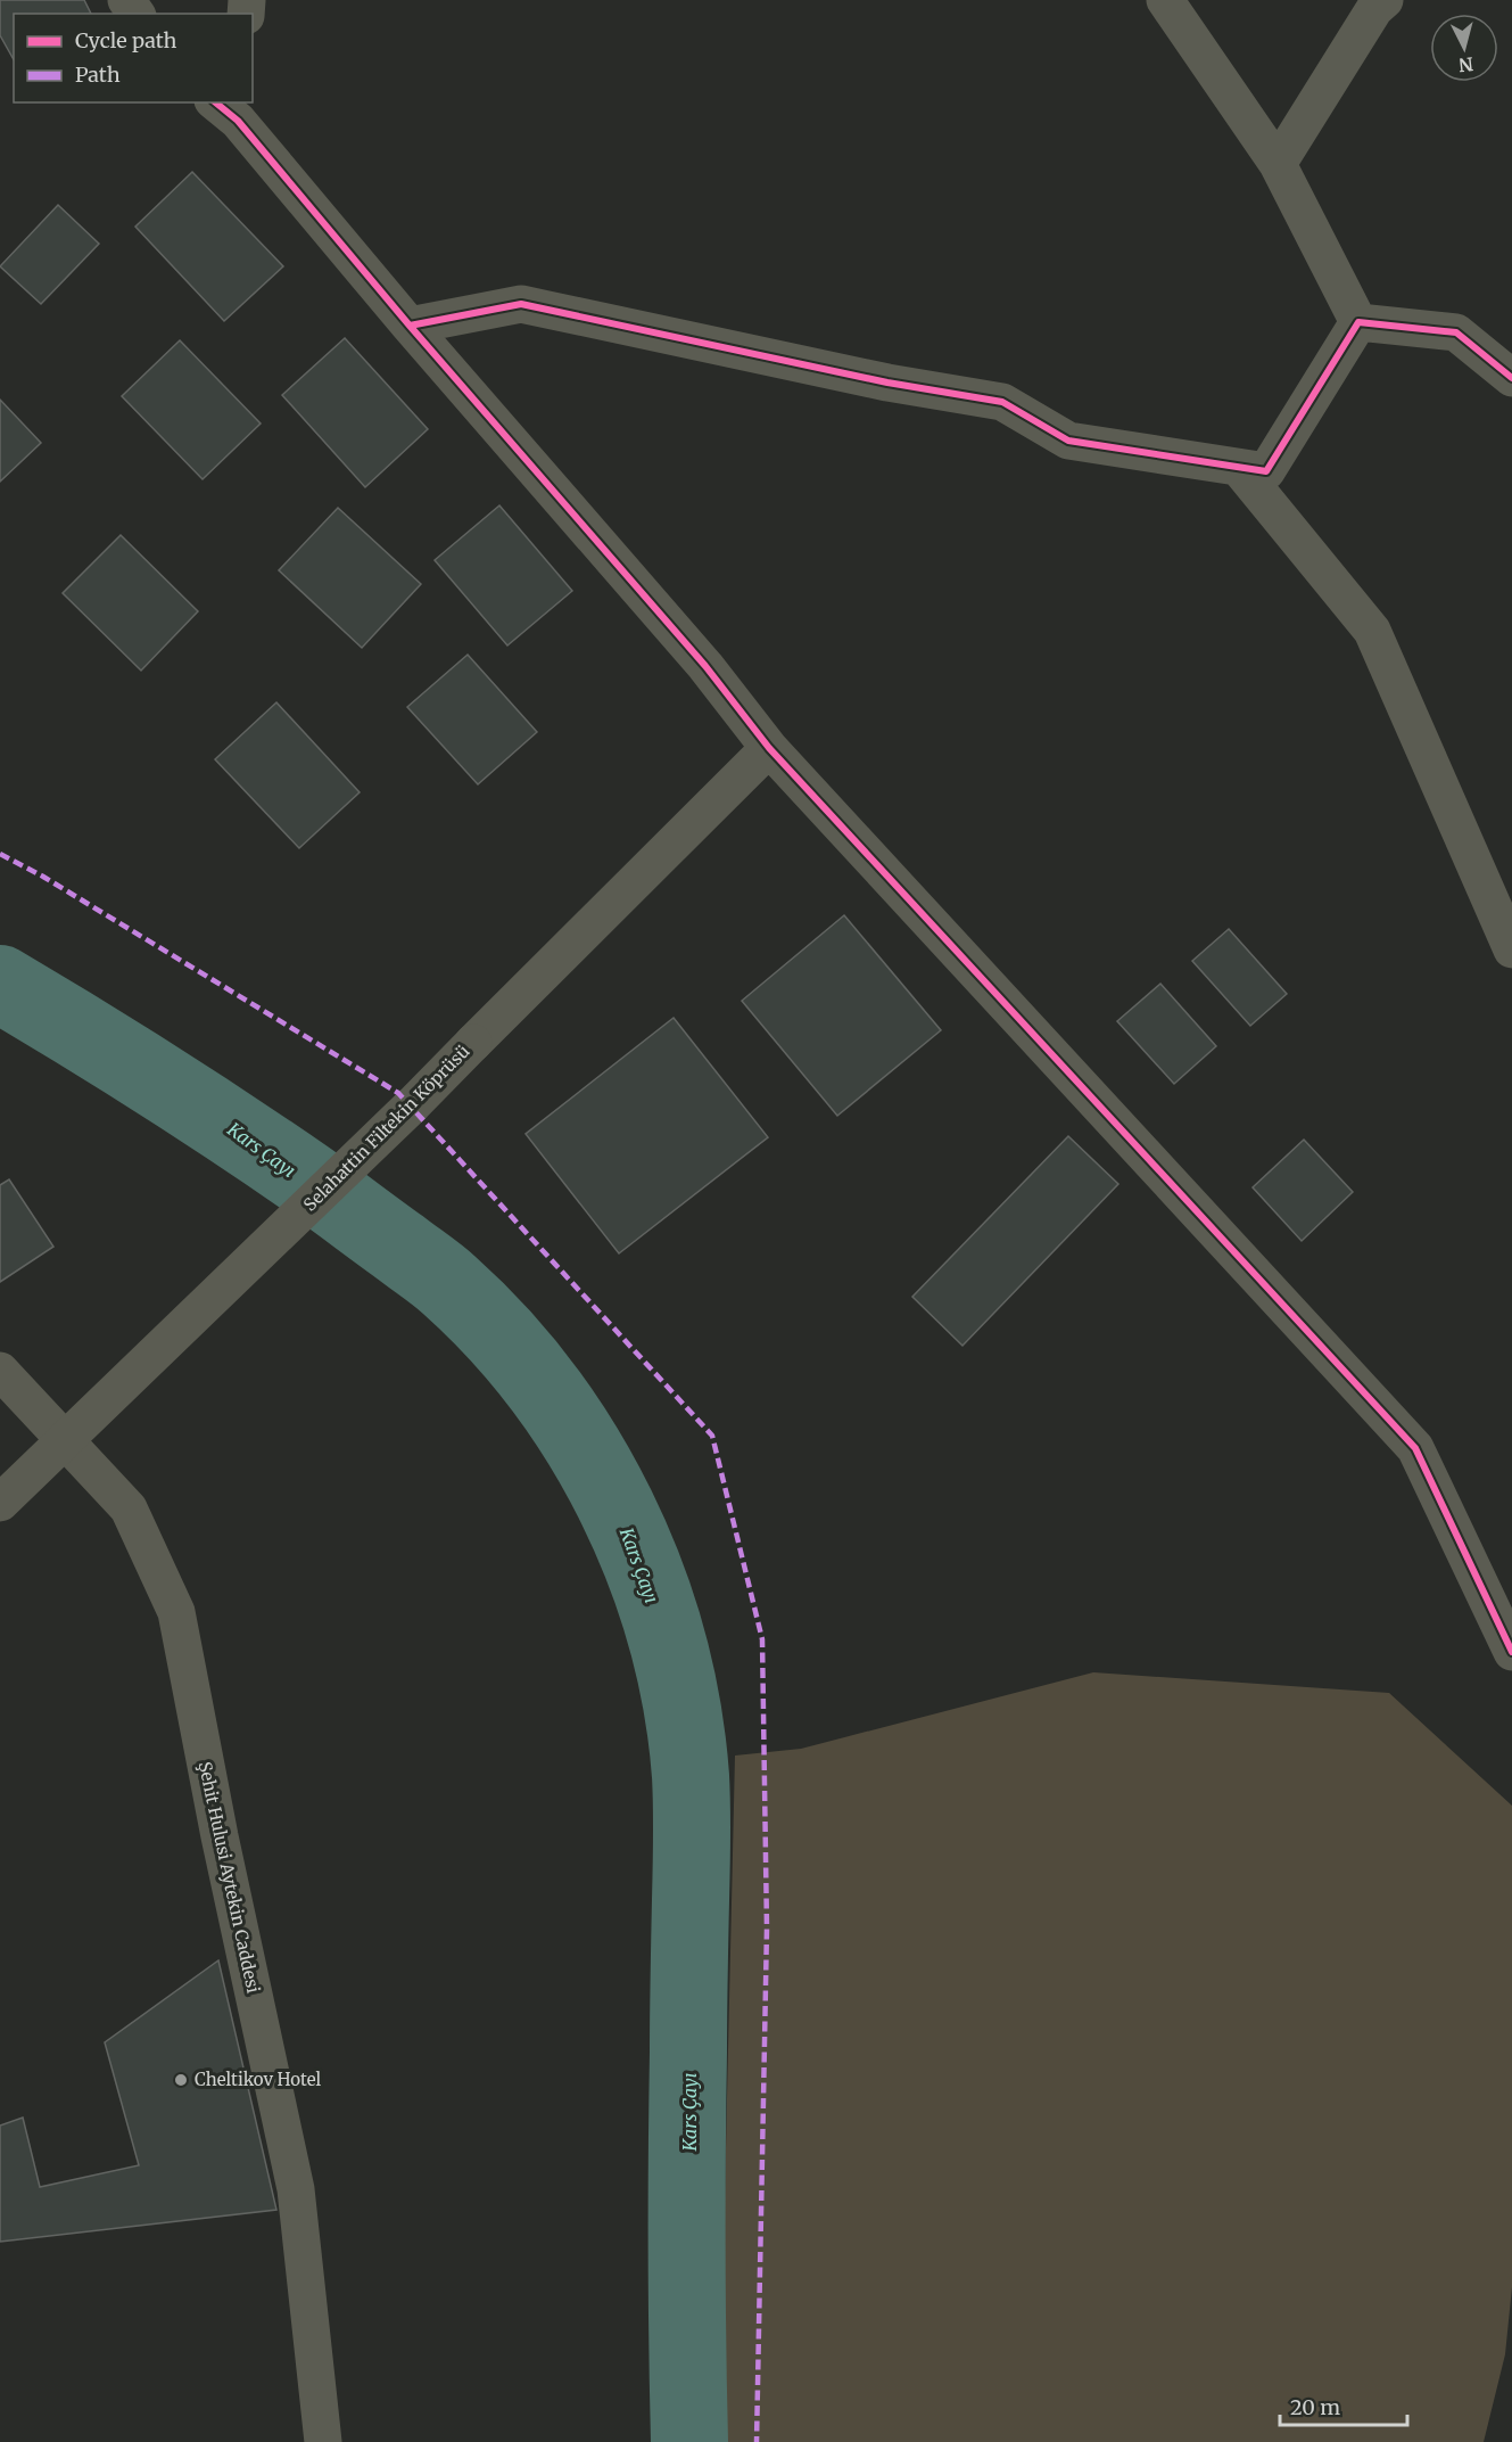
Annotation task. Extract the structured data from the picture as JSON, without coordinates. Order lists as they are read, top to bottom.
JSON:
{
  "streets": {
    "street": ["Selahattin Filtekin Köprüsü", "Şehit Hulusi Aytekin Caddesi"]
  },
  "water": ["Kars Çayı"],
  "places": ["Cheltikov Hotel"],
  "legend": ["Cycle path", "Path"],
  "scale_bar": "20 m",
  "north": "bottom"
}
